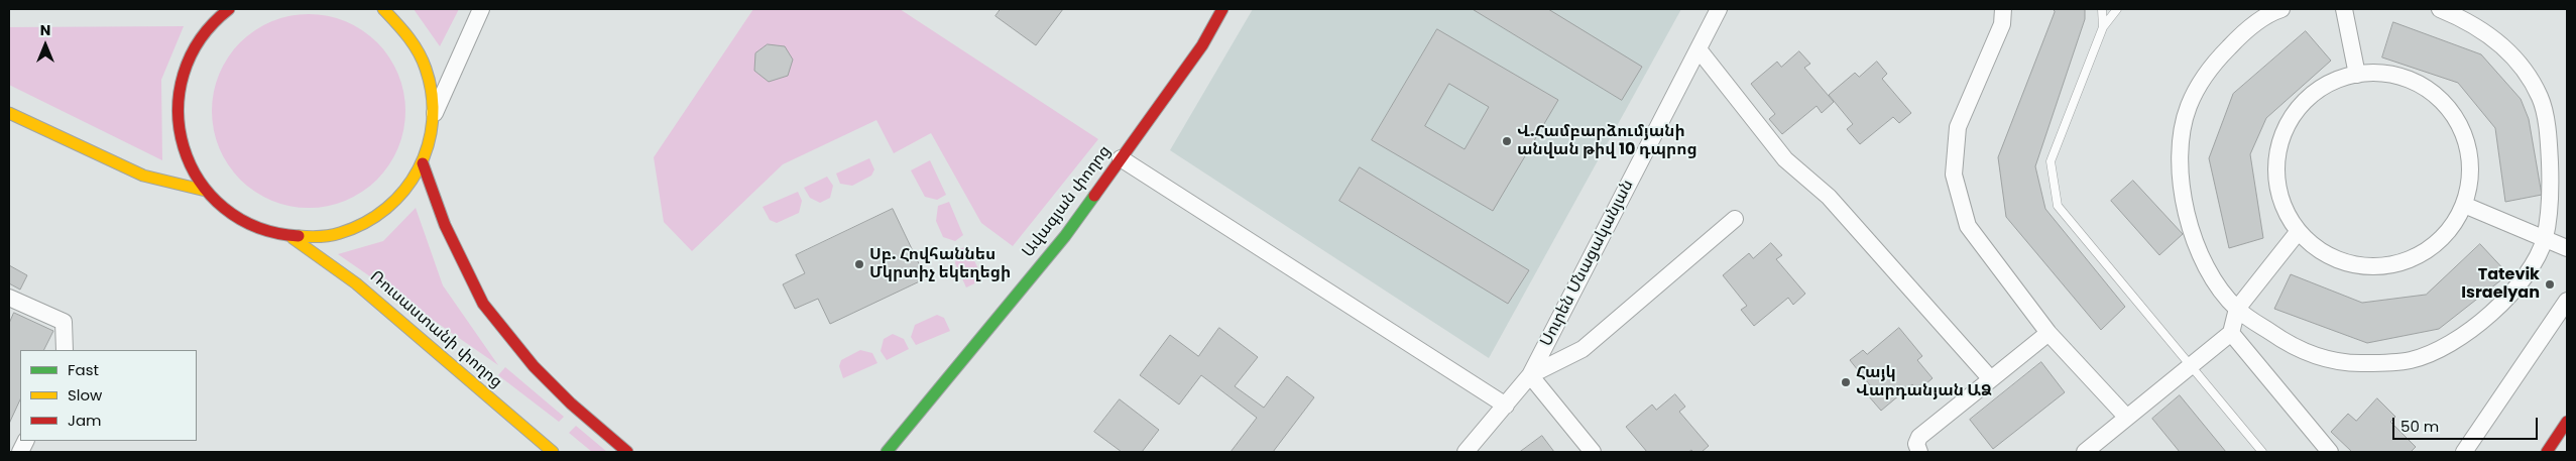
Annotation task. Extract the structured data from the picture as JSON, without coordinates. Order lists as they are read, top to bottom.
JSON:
{
  "streets": {
    "main road": ["Ավագյան փողոց", "Ռուսաստանի փողոց"],
    "street": ["Սուրեն Մնացականյան"]
  },
  "places": [
    "Վ.Համբարձումյանի անվան թիվ 10 դպրոց",
    "Սբ. Հովհաննես Մկրտիչ եկեղեցի",
    "Tatevik Israelyan",
    "Հայկ Վարդանյան ԱՁ"
  ],
  "legend": ["Fast", "Slow", "Jam"],
  "scale_bar": "50 m",
  "north": "top"
}
